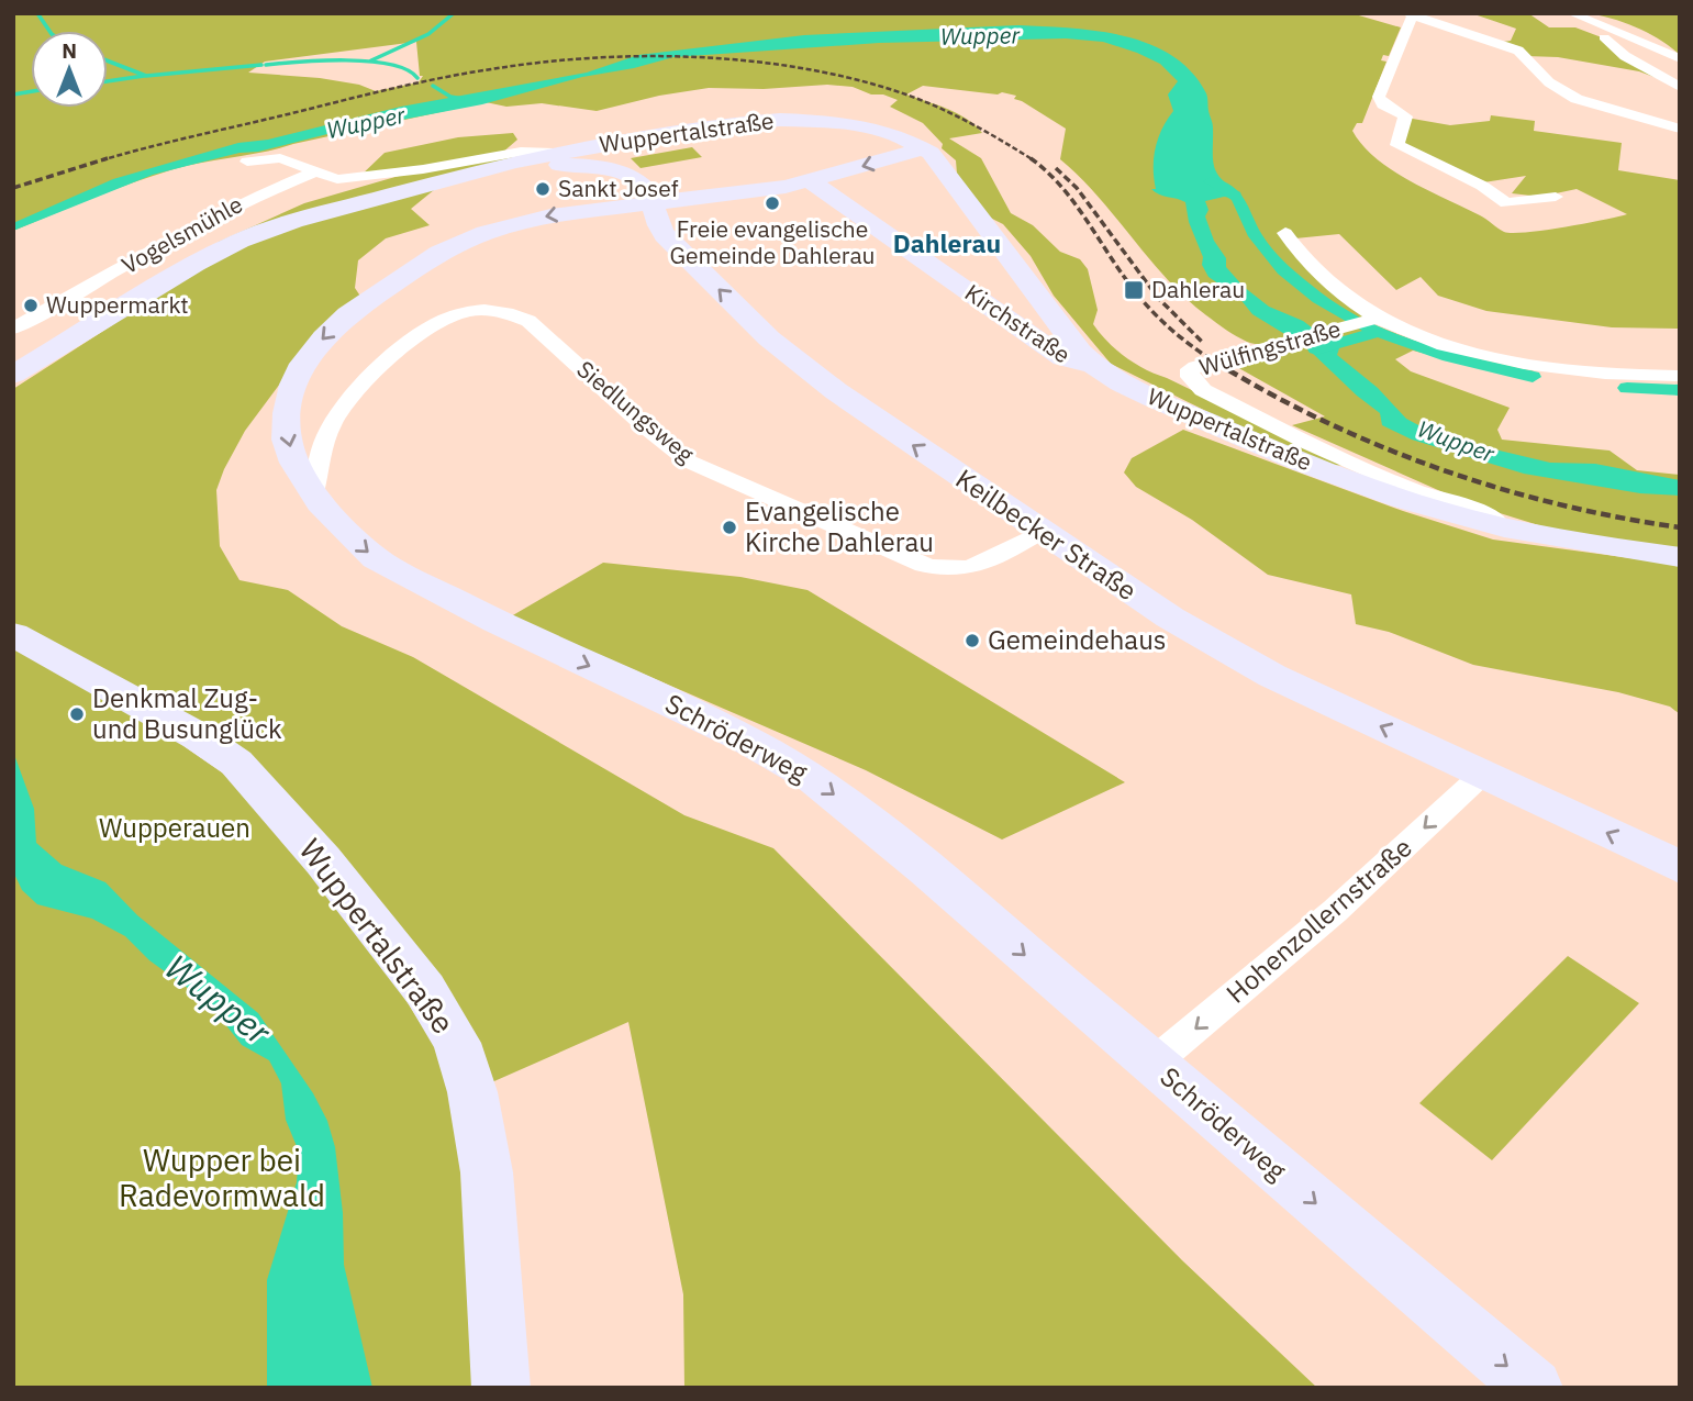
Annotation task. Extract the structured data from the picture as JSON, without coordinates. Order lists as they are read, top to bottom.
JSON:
{
  "streets": {
    "main road": [
      "Wuppertalstraße",
      "Kirchstraße",
      "Keilbecker Straße",
      "Schröderweg"
    ],
    "street": [
      "Vogelsmühle",
      "Wülfingstraße",
      "Siedlungsweg",
      "Hohenzollernstraße"
    ]
  },
  "crossings": [
    ["Wuppertalstraße", "Vogelsmühle"],
    ["Wuppertalstraße", "Kirchstraße"],
    ["Wuppertalstraße", "Wülfingstraße"],
    ["Wuppertalstraße", "Keilbecker Straße"],
    ["Siedlungsweg", "Keilbecker Straße"],
    ["Siedlungsweg", "Schröderweg"],
    ["Keilbecker Straße", "Schröderweg"],
    ["Keilbecker Straße", "Hohenzollernstraße"],
    ["Schröderweg", "Hohenzollernstraße"]
  ],
  "one_way": ["Keilbecker Straße", "Hohenzollernstraße"],
  "districts": ["Dahlerau"],
  "water": ["Wupper"],
  "parks": ["Wupperauen", "Wupper bei Radevormwald"],
  "places": {
    "other": [
      "Sankt Josef",
      "Freie evangelische Gemeinde Dahlerau",
      "Wuppermarkt",
      "Evangelische Kirche Dahlerau",
      "Gemeindehaus",
      "Denkmal Zug- und Busunglück"
    ],
    "transit": ["Dahlerau"]
  },
  "north": "top"
}
